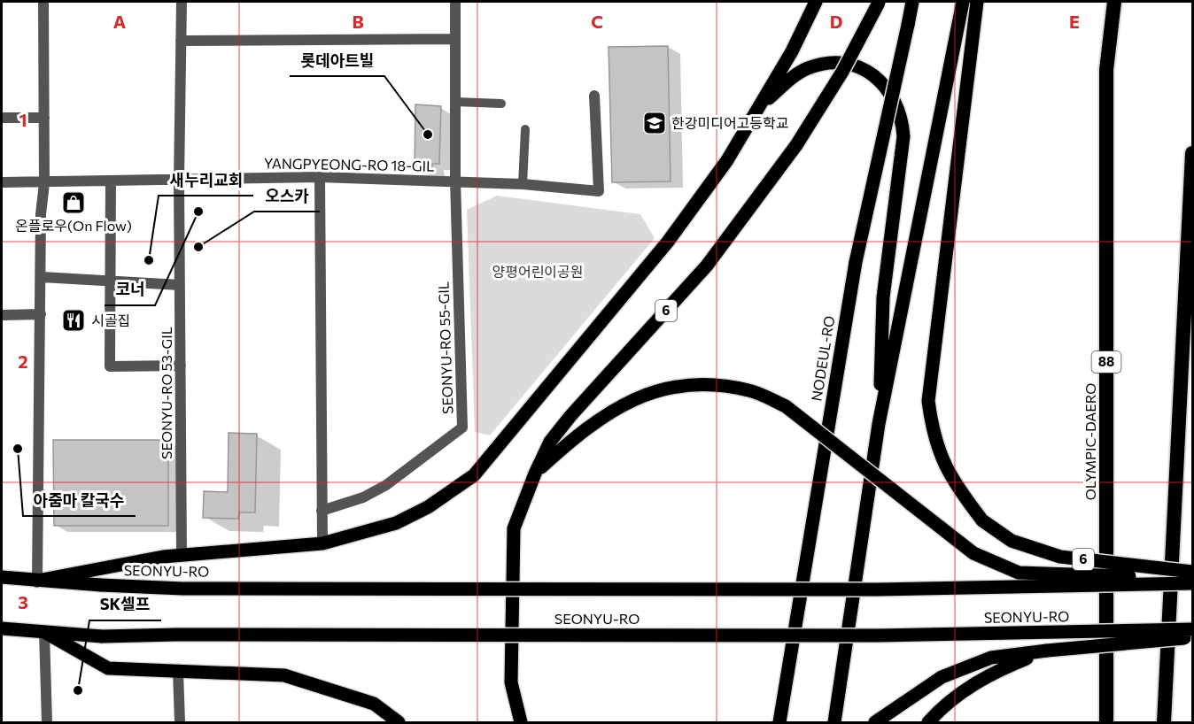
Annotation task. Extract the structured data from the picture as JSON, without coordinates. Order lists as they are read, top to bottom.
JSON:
{
  "streets": {
    "highway": ["88", "OLYMPIC-DAERO"],
    "main road": ["6", "NODEUL-RO", "SEONYU-RO"],
    "street": ["YANGPYEONG-RO 18-GIL", "SEONYU-RO 55-GIL", "SEONYU-RO 53-GIL"]
  },
  "crossings": [
    ["YANGPYEONG-RO 18-GIL", "SEONYU-RO 55-GIL"],
    ["YANGPYEONG-RO 18-GIL", "SEONYU-RO 53-GIL"]
  ],
  "parks": ["양평어린이공원"],
  "places": {
    "school or university": ["한강미디어고등학교"],
    "other": [
      "롯데아트빌",
      "코너",
      "오스카",
      "새누리교회",
      "아줌마 칼국수",
      "SK셀프"
    ],
    "shop": ["온플로우(On Flow)"],
    "restaurant": ["시골집"]
  },
  "grid": {
    "columns": [
      "A",
      "B",
      "C",
      "D",
      "E"
    ],
    "rows": ["1", "2", "3"]
  }
}
